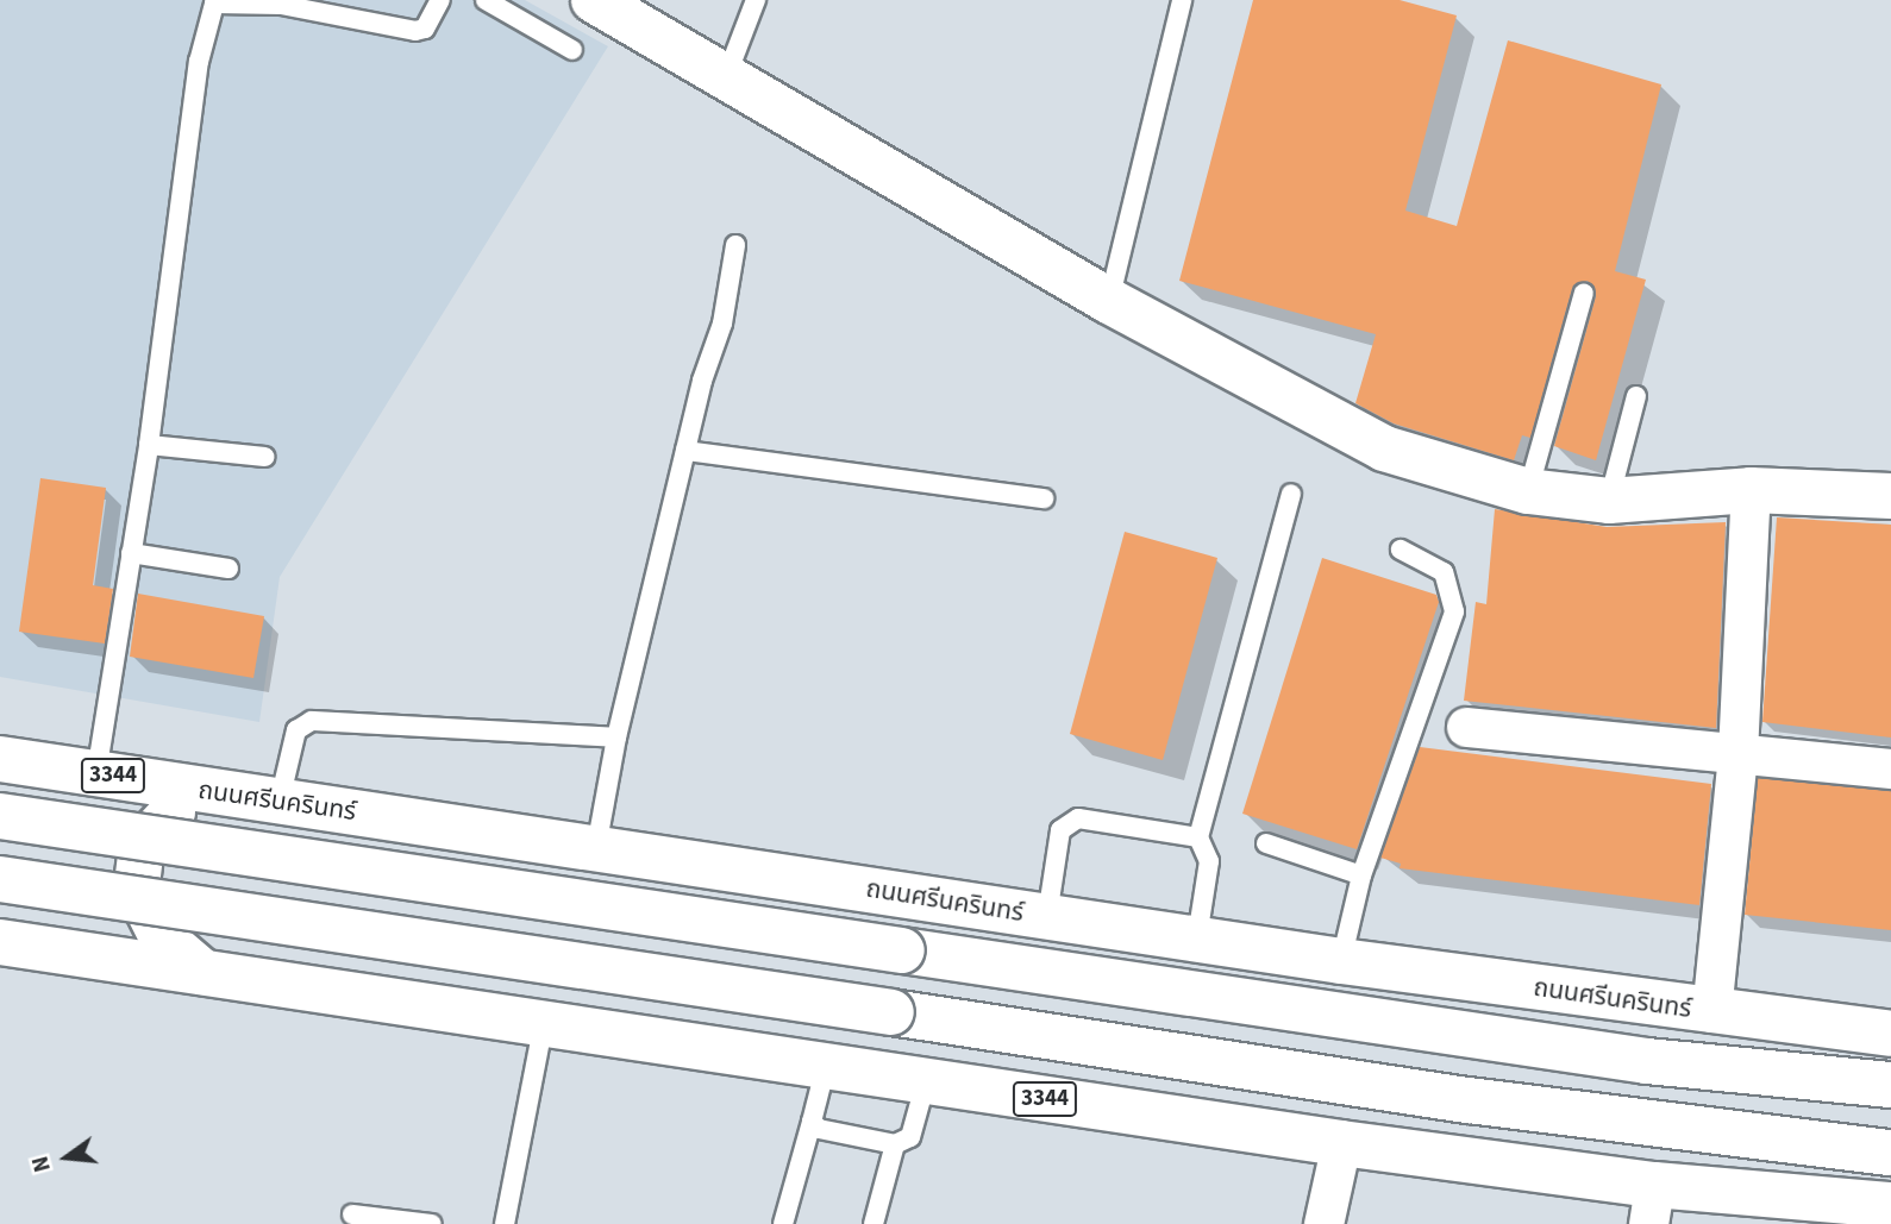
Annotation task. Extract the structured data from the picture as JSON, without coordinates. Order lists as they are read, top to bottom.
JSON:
{
  "streets": {
    "main road": ["3344", "ถนนศรีนครินทร์"]
  },
  "north": "left"
}
